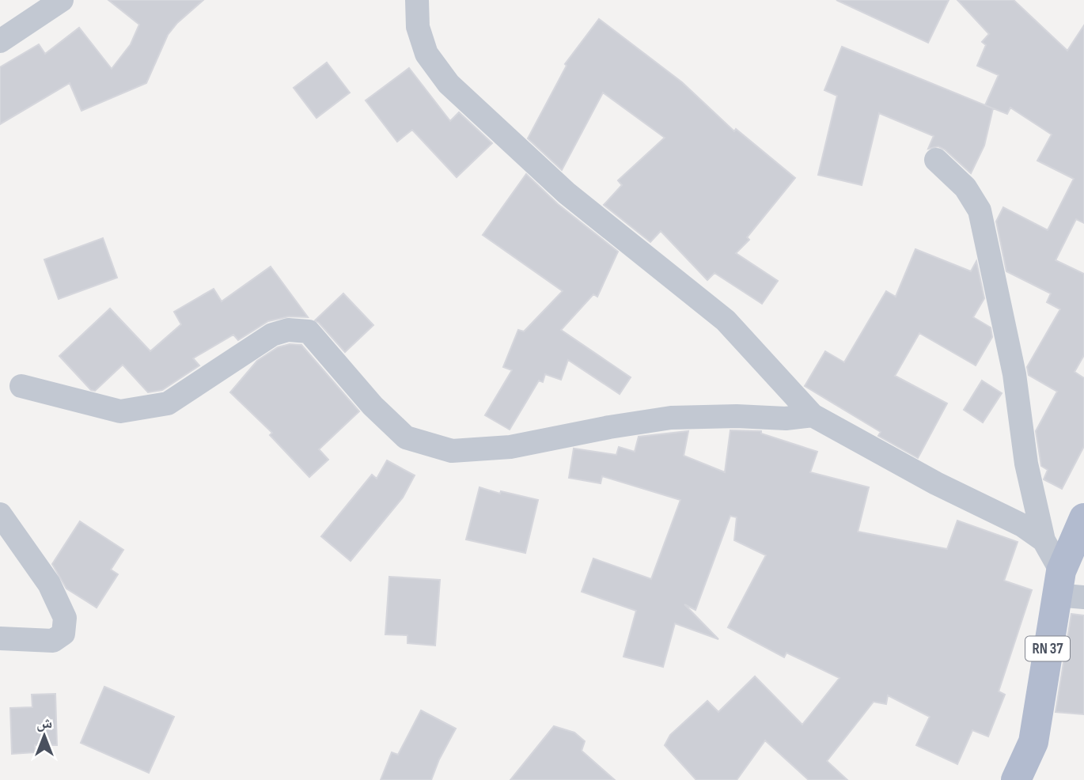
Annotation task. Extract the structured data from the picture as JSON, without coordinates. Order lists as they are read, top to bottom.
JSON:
{
  "streets": {
    "main road": ["RN 37"]
  },
  "north": "top"
}
